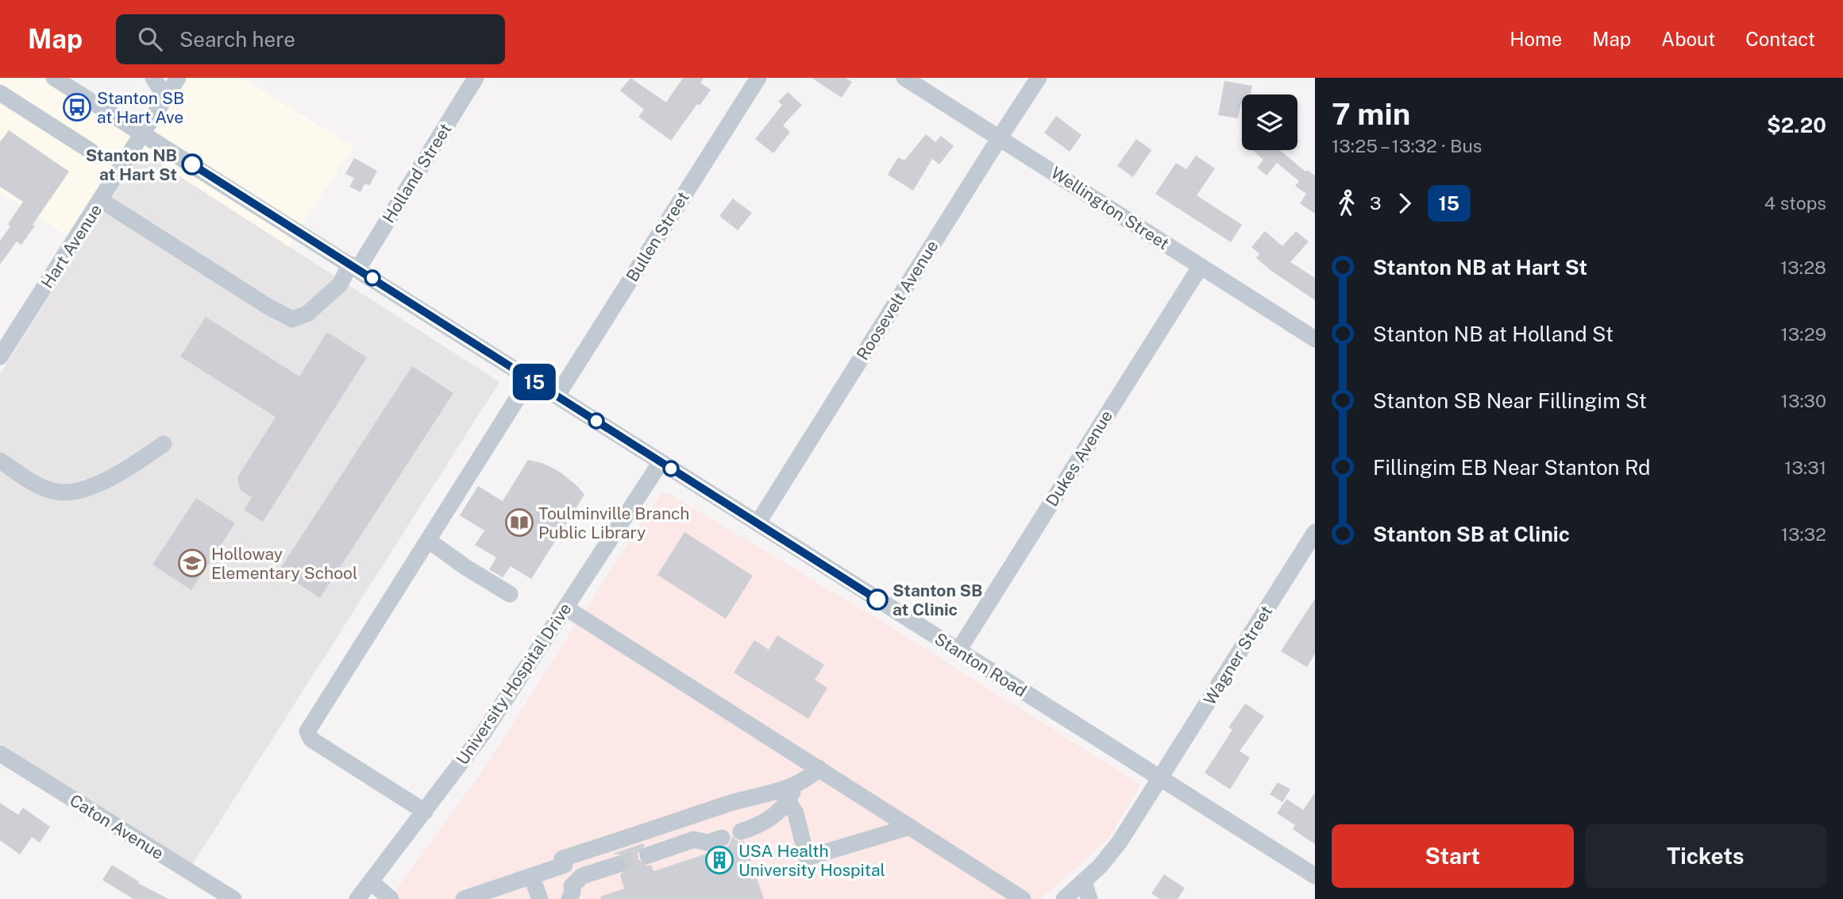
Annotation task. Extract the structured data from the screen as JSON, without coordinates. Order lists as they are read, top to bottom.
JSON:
{
  "streets": {
    "street": [
      "Holland Street",
      "Wellington Street",
      "Bullen Street",
      "Hart Avenue",
      "Roosevelt Avenue",
      "Dukes Avenue",
      "Wagner Street",
      "Stanton Road",
      "University Hospital Drive",
      "Caton Avenue"
    ]
  },
  "crossings": [
    ["Holland Street", "Hart Avenue"],
    ["Holland Street", "Stanton Road"],
    ["Wellington Street", "Roosevelt Avenue"],
    ["Wellington Street", "Dukes Avenue"],
    ["Bullen Street", "Stanton Road"],
    ["Hart Avenue", "Stanton Road"],
    ["Roosevelt Avenue", "Stanton Road"],
    ["Dukes Avenue", "Stanton Road"],
    ["Wagner Street", "Stanton Road"],
    ["Stanton Road", "University Hospital Drive"]
  ],
  "places": {
    "bus stop": ["Stanton SB at Hart Ave"],
    "other": ["Stanton NB at Hart St", "Stanton SB at Clinic"],
    "library": ["Toulminville Branch Public Library"],
    "school or university": ["Holloway Elementary School"],
    "building": ["USA Health University Hospital"]
  },
  "lines": ["bus line 15"],
  "page": {
    "header": "Map",
    "search": "Search here",
    "nav": [
      "Home",
      "Map",
      "About",
      "Contact"
    ],
    "on_map": "15",
    "heading": ["7 min", "13:25 – 13:32 · Bus", "$2.20"],
    "legs": ["3", "15", "4 stops"],
    "list": [
      {
        "name": "Stanton NB at Hart St",
        "value": "13:28"
      },
      {
        "name": "Stanton NB at Holland St",
        "value": "13:29"
      },
      {
        "name": "Stanton SB Near Fillingim St",
        "value": "13:30"
      },
      {
        "name": "Fillingim EB Near Stanton Rd",
        "value": "13:31"
      },
      {
        "name": "Stanton SB at Clinic",
        "value": "13:32"
      }
    ],
    "buttons": ["Start", "Tickets"]
  }
}
